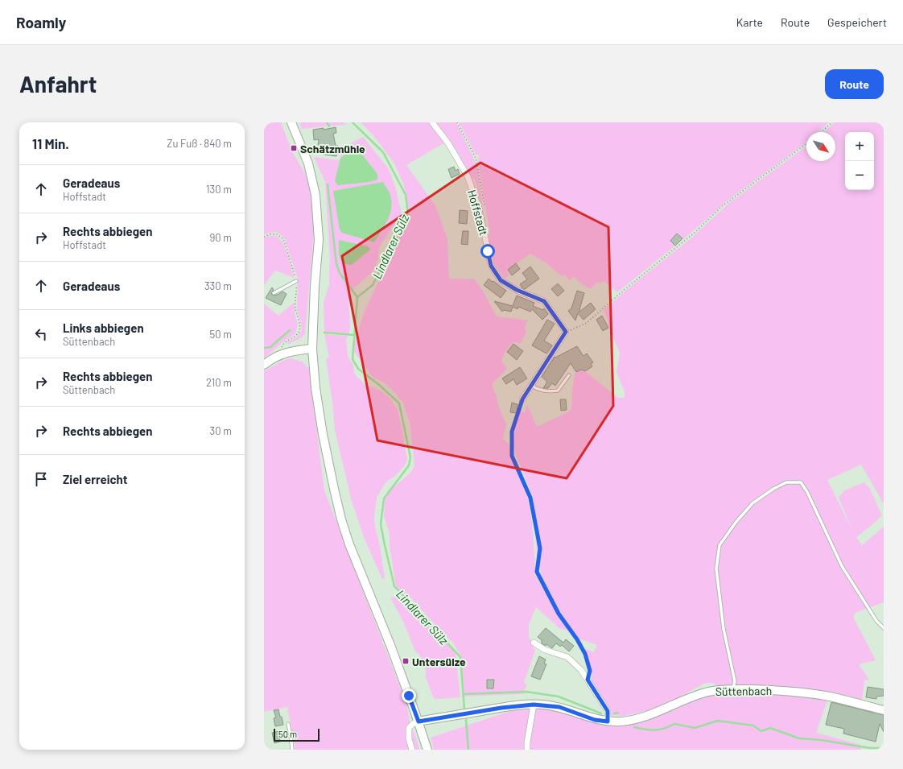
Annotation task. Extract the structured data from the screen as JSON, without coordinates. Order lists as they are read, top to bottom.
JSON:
{
  "streets": {
    "main road": ["Süttenbach"],
    "street": ["Hoffstadt"]
  },
  "water": ["Lindlarer Sülz"],
  "places": {
    "transit": ["Schätzmühle", "Untersülze"]
  },
  "scale_bar": "50 m",
  "north": "bottom right",
  "page": {
    "header": "Roamly",
    "nav": ["Karte", "Route", "Gespeichert"],
    "buttons": "Route",
    "title": "Anfahrt",
    "heading": ["11 Min.", "Zu Fuß · 840 m"],
    "map_buttons": ["+", "−"],
    "list": [
      ["Geradeaus", "Hoffstadt", "130 m"],
      ["Rechts abbiegen", "Hoffstadt", "90 m"],
      ["Geradeaus", "330 m"],
      ["Links abbiegen", "Süttenbach", "50 m"],
      ["Rechts abbiegen", "Süttenbach", "210 m"],
      ["Rechts abbiegen", "30 m"],
      "Ziel erreicht"
    ],
    "scale": "50 m"
  }
}
